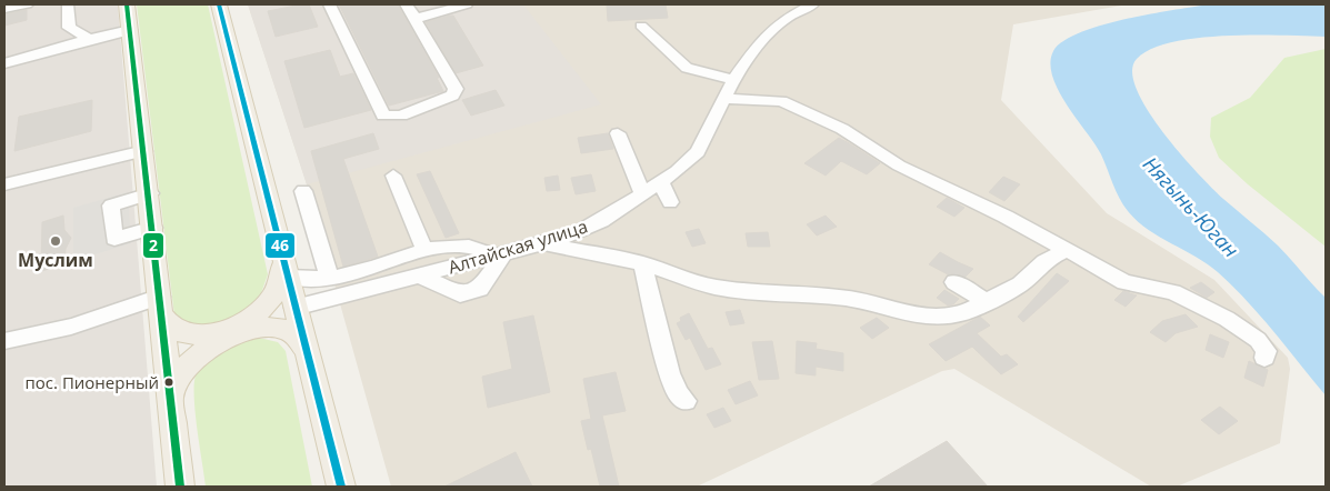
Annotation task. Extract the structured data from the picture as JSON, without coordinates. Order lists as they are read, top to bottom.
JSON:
{
  "streets": {
    "lane": ["Алтайская улица"]
  },
  "water": ["Нягынь-Юган"],
  "places": ["Муслим", "пос. Пионерный"],
  "lines": ["transit line 2", "transit line 46"]
}
